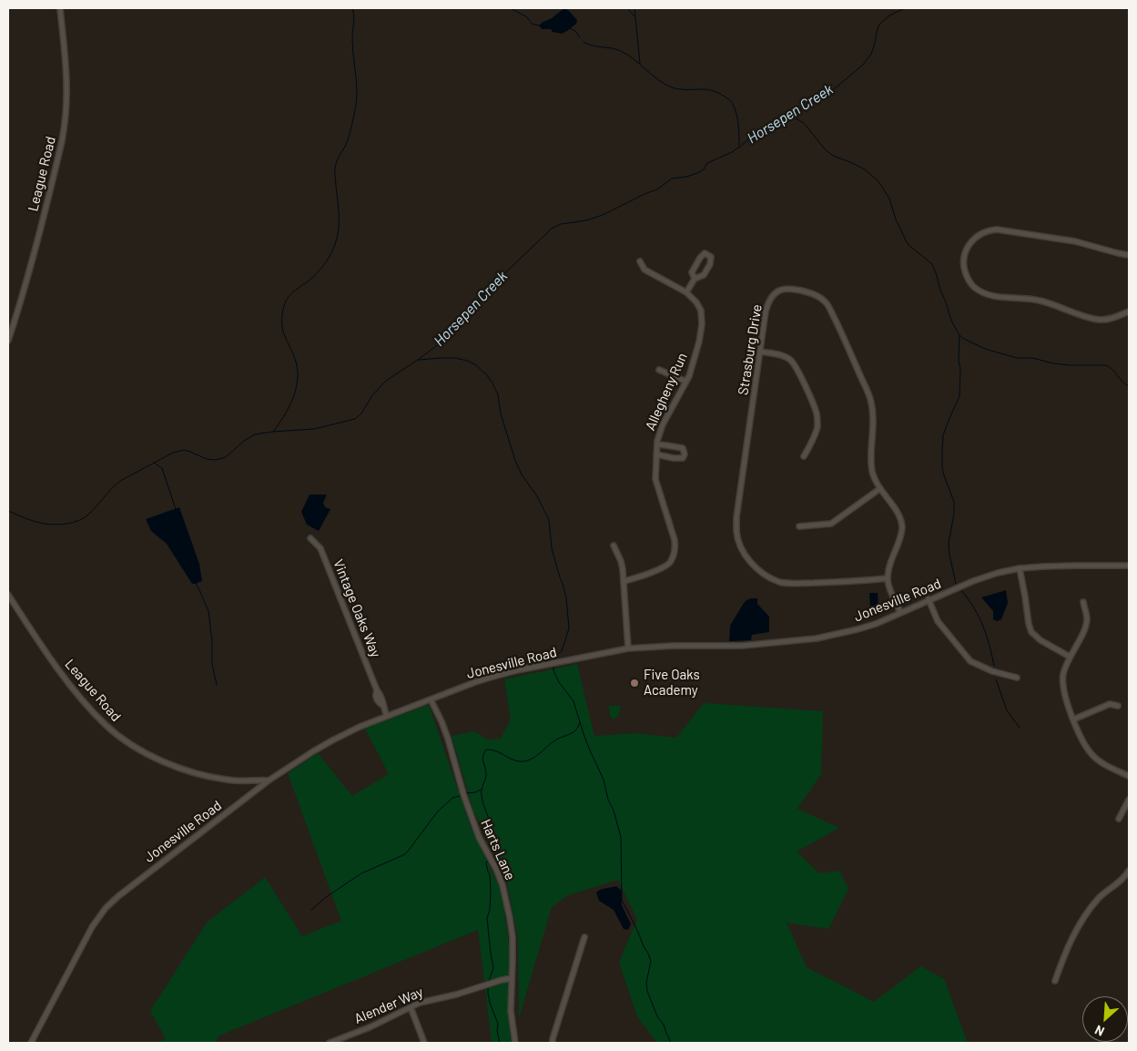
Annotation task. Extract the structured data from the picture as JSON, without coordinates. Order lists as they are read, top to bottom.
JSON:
{
  "streets": {
    "street": [
      "League Road",
      "Strasburg Drive",
      "Allegheny Run",
      "Jonesville Road",
      "Vintage Oaks Way",
      "Harts Lane",
      "Alender Way"
    ]
  },
  "crossings": [
    ["League Road", "Jonesville Road"],
    ["Jonesville Road", "Vintage Oaks Way"],
    ["Jonesville Road", "Harts Lane"],
    ["Harts Lane", "Alender Way"]
  ],
  "water": ["Horsepen Creek"],
  "places": ["Five Oaks Academy"],
  "north": "bottom left"
}
